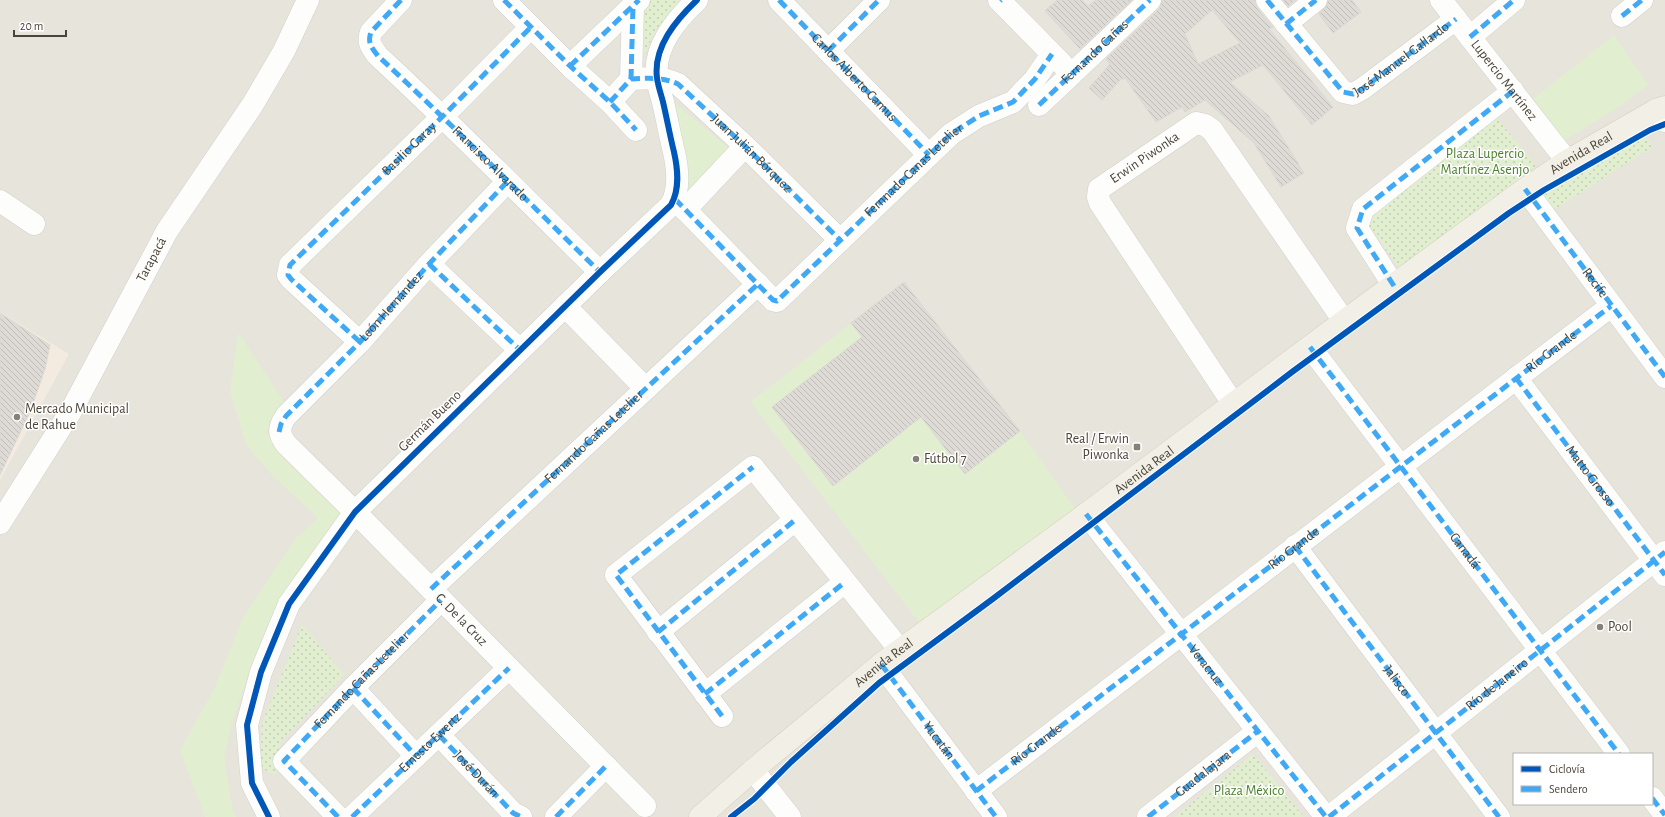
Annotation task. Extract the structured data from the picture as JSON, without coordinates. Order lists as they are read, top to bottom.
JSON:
{
  "streets": {
    "main road": ["Avenida Real"],
    "street": [
      "Fernando Cañas",
      "José Manuel Gallardo",
      "Carlos Alberto Camus",
      "Lupercio Martínez",
      "Basilio Garay",
      "Juan Julián Bórquez",
      "Erwin Piwonka",
      "Francisco Alvarado",
      "Fernnado Canas Letelier",
      "Tarapacá",
      "Recife",
      "León Hernández",
      "Río Grande",
      "Germán Bueno",
      "Fernando Cañas Letelier",
      "Matto Grosso",
      "Canadá",
      "C. De la Cruz",
      "Veracruz",
      "Jalisco",
      "Río de Janeiro",
      "Yucatán",
      "Ernesto Ewertz",
      "José Durán",
      "Guadalajara"
    ]
  },
  "crossings": [
    ["José Manuel Gallardo", "Lupercio Martínez"],
    ["Carlos Alberto Camus", "Fernnado Canas Letelier"],
    ["Lupercio Martínez", "Avenida Real"],
    ["Basilio Garay", "Francisco Alvarado"],
    ["Basilio Garay", "León Hernández"],
    ["Juan Julián Bórquez", "Fernnado Canas Letelier"],
    ["Juan Julián Bórquez", "Germán Bueno"],
    ["Avenida Real", "Erwin Piwonka"],
    ["Avenida Real", "Recife"],
    ["Avenida Real", "Canadá"],
    ["Avenida Real", "Veracruz"],
    ["Avenida Real", "Yucatán"],
    ["Francisco Alvarado", "León Hernández"],
    ["Francisco Alvarado", "Germán Bueno"],
    ["Fernnado Canas Letelier", "Fernando Cañas Letelier"],
    ["Recife", "Río Grande"],
    ["León Hernández", "C. De la Cruz"],
    ["Río Grande", "Matto Grosso"],
    ["Río Grande", "Canadá"],
    ["Río Grande", "Veracruz"],
    ["Río Grande", "Jalisco"],
    ["Río Grande", "Yucatán"],
    ["Germán Bueno", "C. De la Cruz"],
    ["Fernando Cañas Letelier", "C. De la Cruz"],
    ["Matto Grosso", "Río de Janeiro"],
    ["Canadá", "Río de Janeiro"],
    ["C. De la Cruz", "Ernesto Ewertz"],
    ["Veracruz", "Río de Janeiro"],
    ["Veracruz", "Guadalajara"],
    ["Jalisco", "Río de Janeiro"],
    ["Ernesto Ewertz", "José Durán"]
  ],
  "parks": ["Plaza Lupercio Martínez Asenjo", "Plaza México"],
  "places": {
    "other": ["Mercado Municipal de Rahue", "Fútbol 7", "Pool"],
    "transit": ["Real / Erwin Piwonka"]
  },
  "legend": ["Ciclovía", "Sendero"],
  "scale_bar": "20 m"
}
